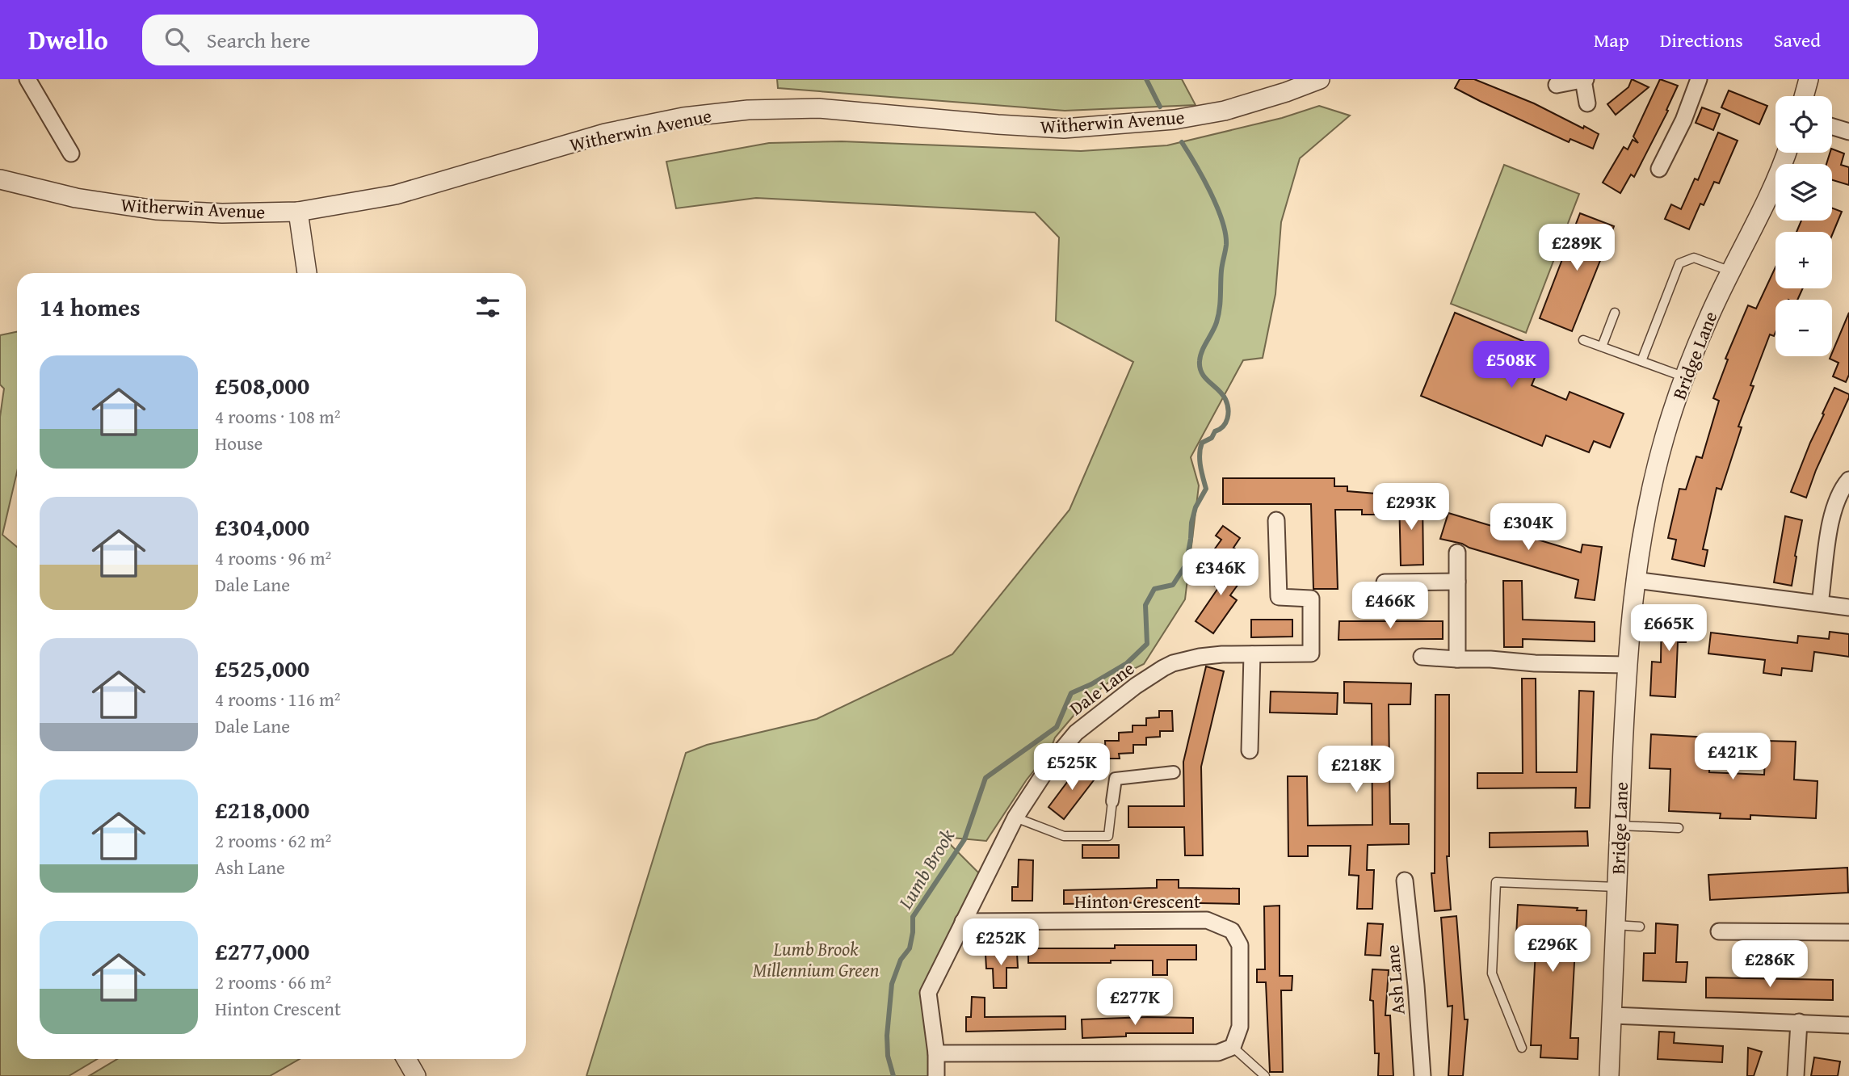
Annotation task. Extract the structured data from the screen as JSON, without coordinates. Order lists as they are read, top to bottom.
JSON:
{
  "streets": {
    "street": [
      "Witherwin Avenue",
      "Bridge Lane",
      "Dale Lane",
      "Hinton Crescent",
      "Ash Lane"
    ]
  },
  "crossings": [
    ["Dale Lane", "Hinton Crescent"]
  ],
  "water": ["Lumb Brook"],
  "parks": ["Lumb Brook Millennium Green"],
  "page": {
    "header": "Dwello",
    "search": "Search here",
    "nav": ["Map", "Directions", "Saved"],
    "map_buttons": ["+", "−"],
    "price": [
      "£289K",
      "£508K",
      "£293K",
      "£304K",
      "£346K",
      "£466K",
      "£665K",
      "£421K",
      "£525K",
      "£218K",
      "£252K",
      "£296K",
      "£286K",
      "£277K"
    ],
    "heading": "14 homes",
    "list": [
      {
        "name": "£508,000",
        "note": "4 rooms · 108 m² · House"
      },
      {
        "name": "£304,000",
        "note": "4 rooms · 96 m² · Dale Lane"
      },
      {
        "name": "£525,000",
        "note": "4 rooms · 116 m² · Dale Lane"
      },
      {
        "name": "£218,000",
        "note": "2 rooms · 62 m² · Ash Lane"
      },
      {
        "name": "£277,000",
        "note": "2 rooms · 66 m² · Hinton Crescent"
      }
    ]
  }
}
